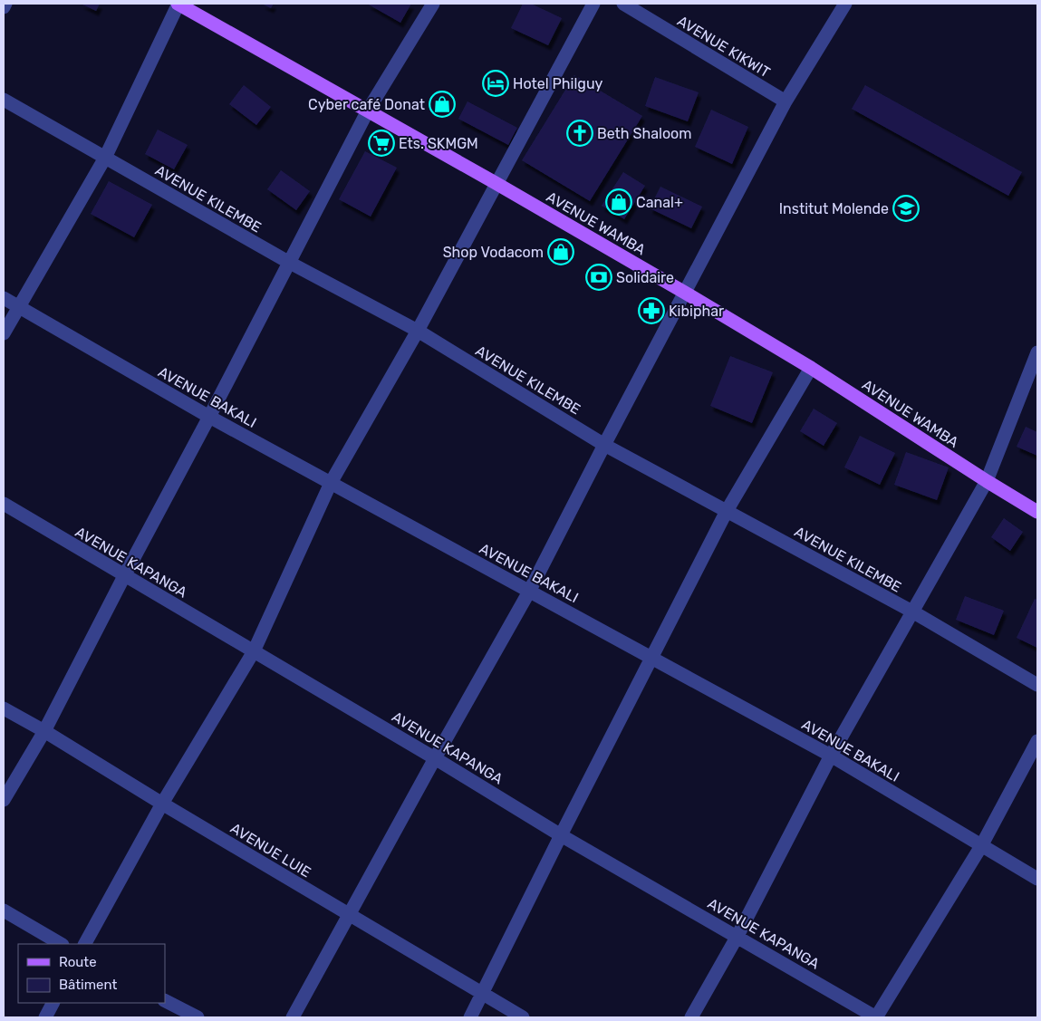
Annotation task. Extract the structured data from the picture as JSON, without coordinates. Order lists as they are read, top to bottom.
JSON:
{
  "streets": {
    "main road": ["AVENUE WAMBA"],
    "street": [
      "AVENUE KIKWIT",
      "AVENUE KILEMBE",
      "AVENUE BAKALI",
      "AVENUE KAPANGA",
      "AVENUE LUIE"
    ]
  },
  "places": {
    "hotel": ["Hotel Philguy"],
    "shop": ["Cyber café Donat", "Canal+", "Shop Vodacom"],
    "church": ["Beth Shaloom"],
    "supermarket": ["Ets. SKMGM"],
    "school or university": ["Institut Molende"],
    "bank": ["Solidaire"],
    "pharmacy": ["Kibiphar"]
  },
  "legend": ["Route", "Bâtiment"]
}
